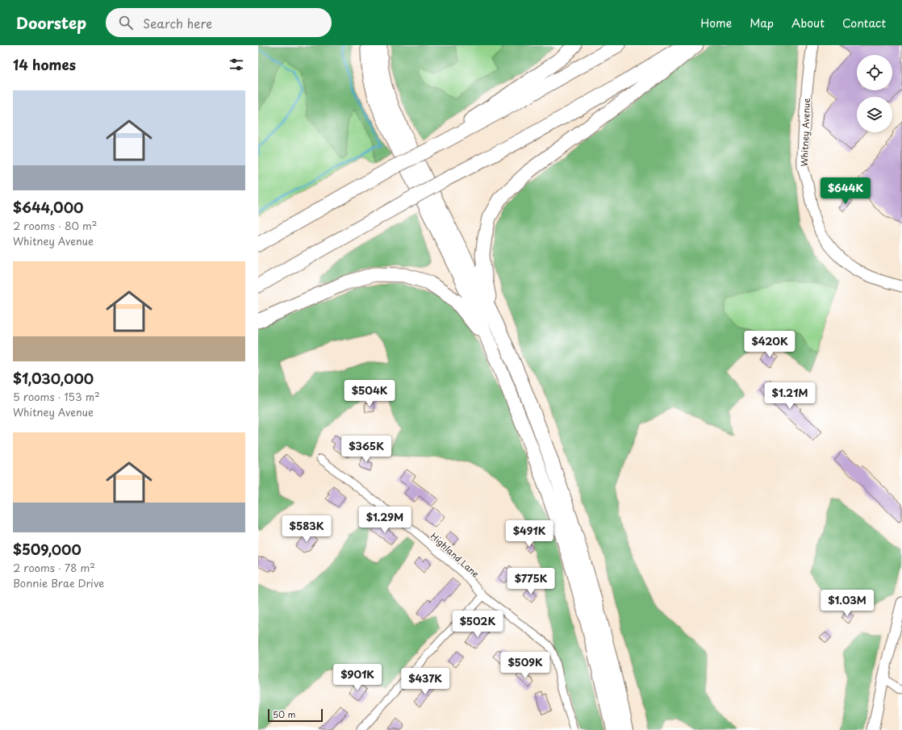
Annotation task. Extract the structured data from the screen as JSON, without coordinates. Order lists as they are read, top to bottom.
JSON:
{
  "streets": {
    "main road": ["Whitney Avenue"],
    "street": ["Highland Lane"]
  },
  "scale_bar": "50 m",
  "page": {
    "header": "Doorstep",
    "search": "Search here",
    "nav": [
      "Home",
      "Map",
      "About",
      "Contact"
    ],
    "heading": "14 homes",
    "list": [
      {
        "name": "$644,000",
        "note": "2 rooms · 80 m² · Whitney Avenue"
      },
      {
        "name": "$1,030,000",
        "note": "5 rooms · 153 m² · Whitney Avenue"
      },
      {
        "name": "$509,000",
        "note": "2 rooms · 78 m² · Bonnie Brae Drive"
      }
    ],
    "price": [
      "$644K",
      "$420K",
      "$504K",
      "$1.21M",
      "$365K",
      "$1.29M",
      "$583K",
      "$491K",
      "$775K",
      "$1.03M",
      "$502K",
      "$509K",
      "$901K",
      "$437K"
    ],
    "scale": "50 m"
  }
}
